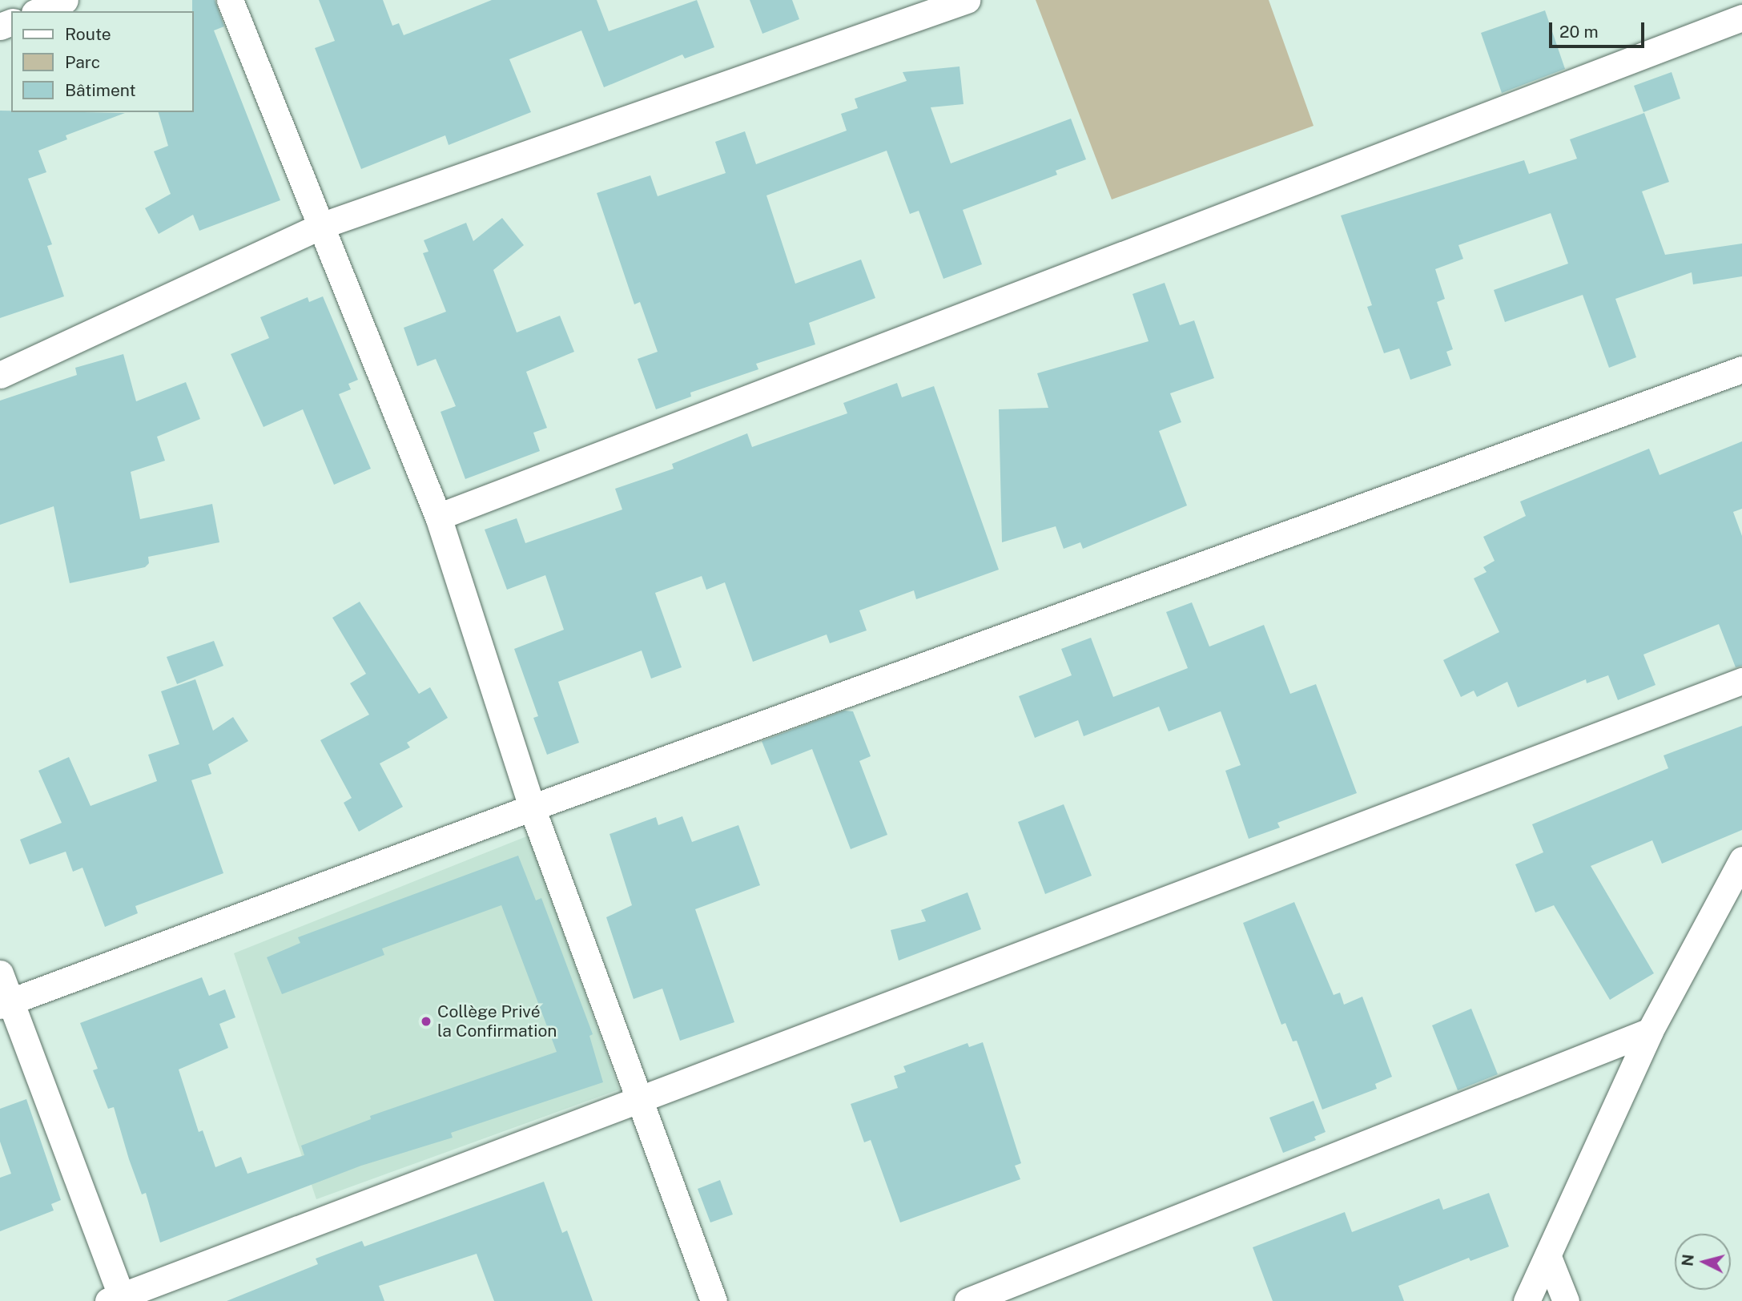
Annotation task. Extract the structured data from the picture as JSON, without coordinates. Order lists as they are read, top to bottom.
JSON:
{
  "places": ["Collège Privé la Confirmation"],
  "legend": ["Route", "Parc", "Bâtiment"],
  "scale_bar": "20 m",
  "north": "left"
}
